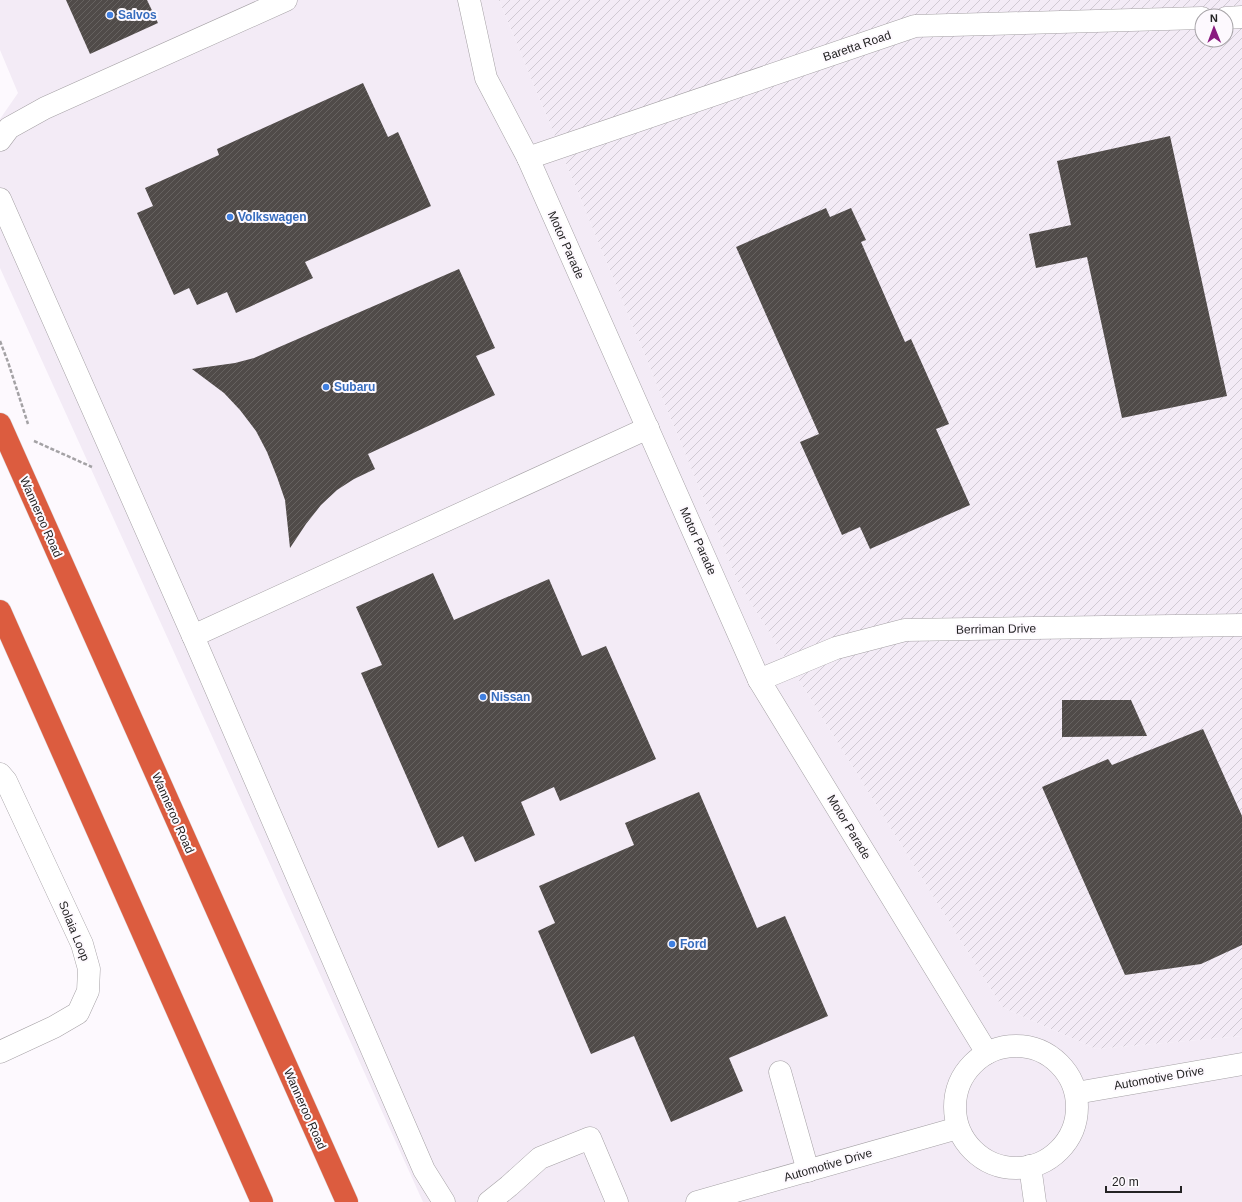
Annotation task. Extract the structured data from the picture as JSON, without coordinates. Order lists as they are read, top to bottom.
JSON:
{
  "streets": {
    "highway": ["Wanneroo Road"],
    "street": [
      "Baretta Road",
      "Motor Parade",
      "Berriman Drive",
      "Solaia Loop",
      "Automotive Drive"
    ]
  },
  "crossings": [
    ["Baretta Road", "Motor Parade"],
    ["Motor Parade", "Berriman Drive"],
    ["Motor Parade", "Automotive Drive"]
  ],
  "places": [
    "Salvos",
    "Volkswagen",
    "Subaru",
    "Nissan",
    "Ford"
  ],
  "scale_bar": "20 m",
  "north": "top"
}
